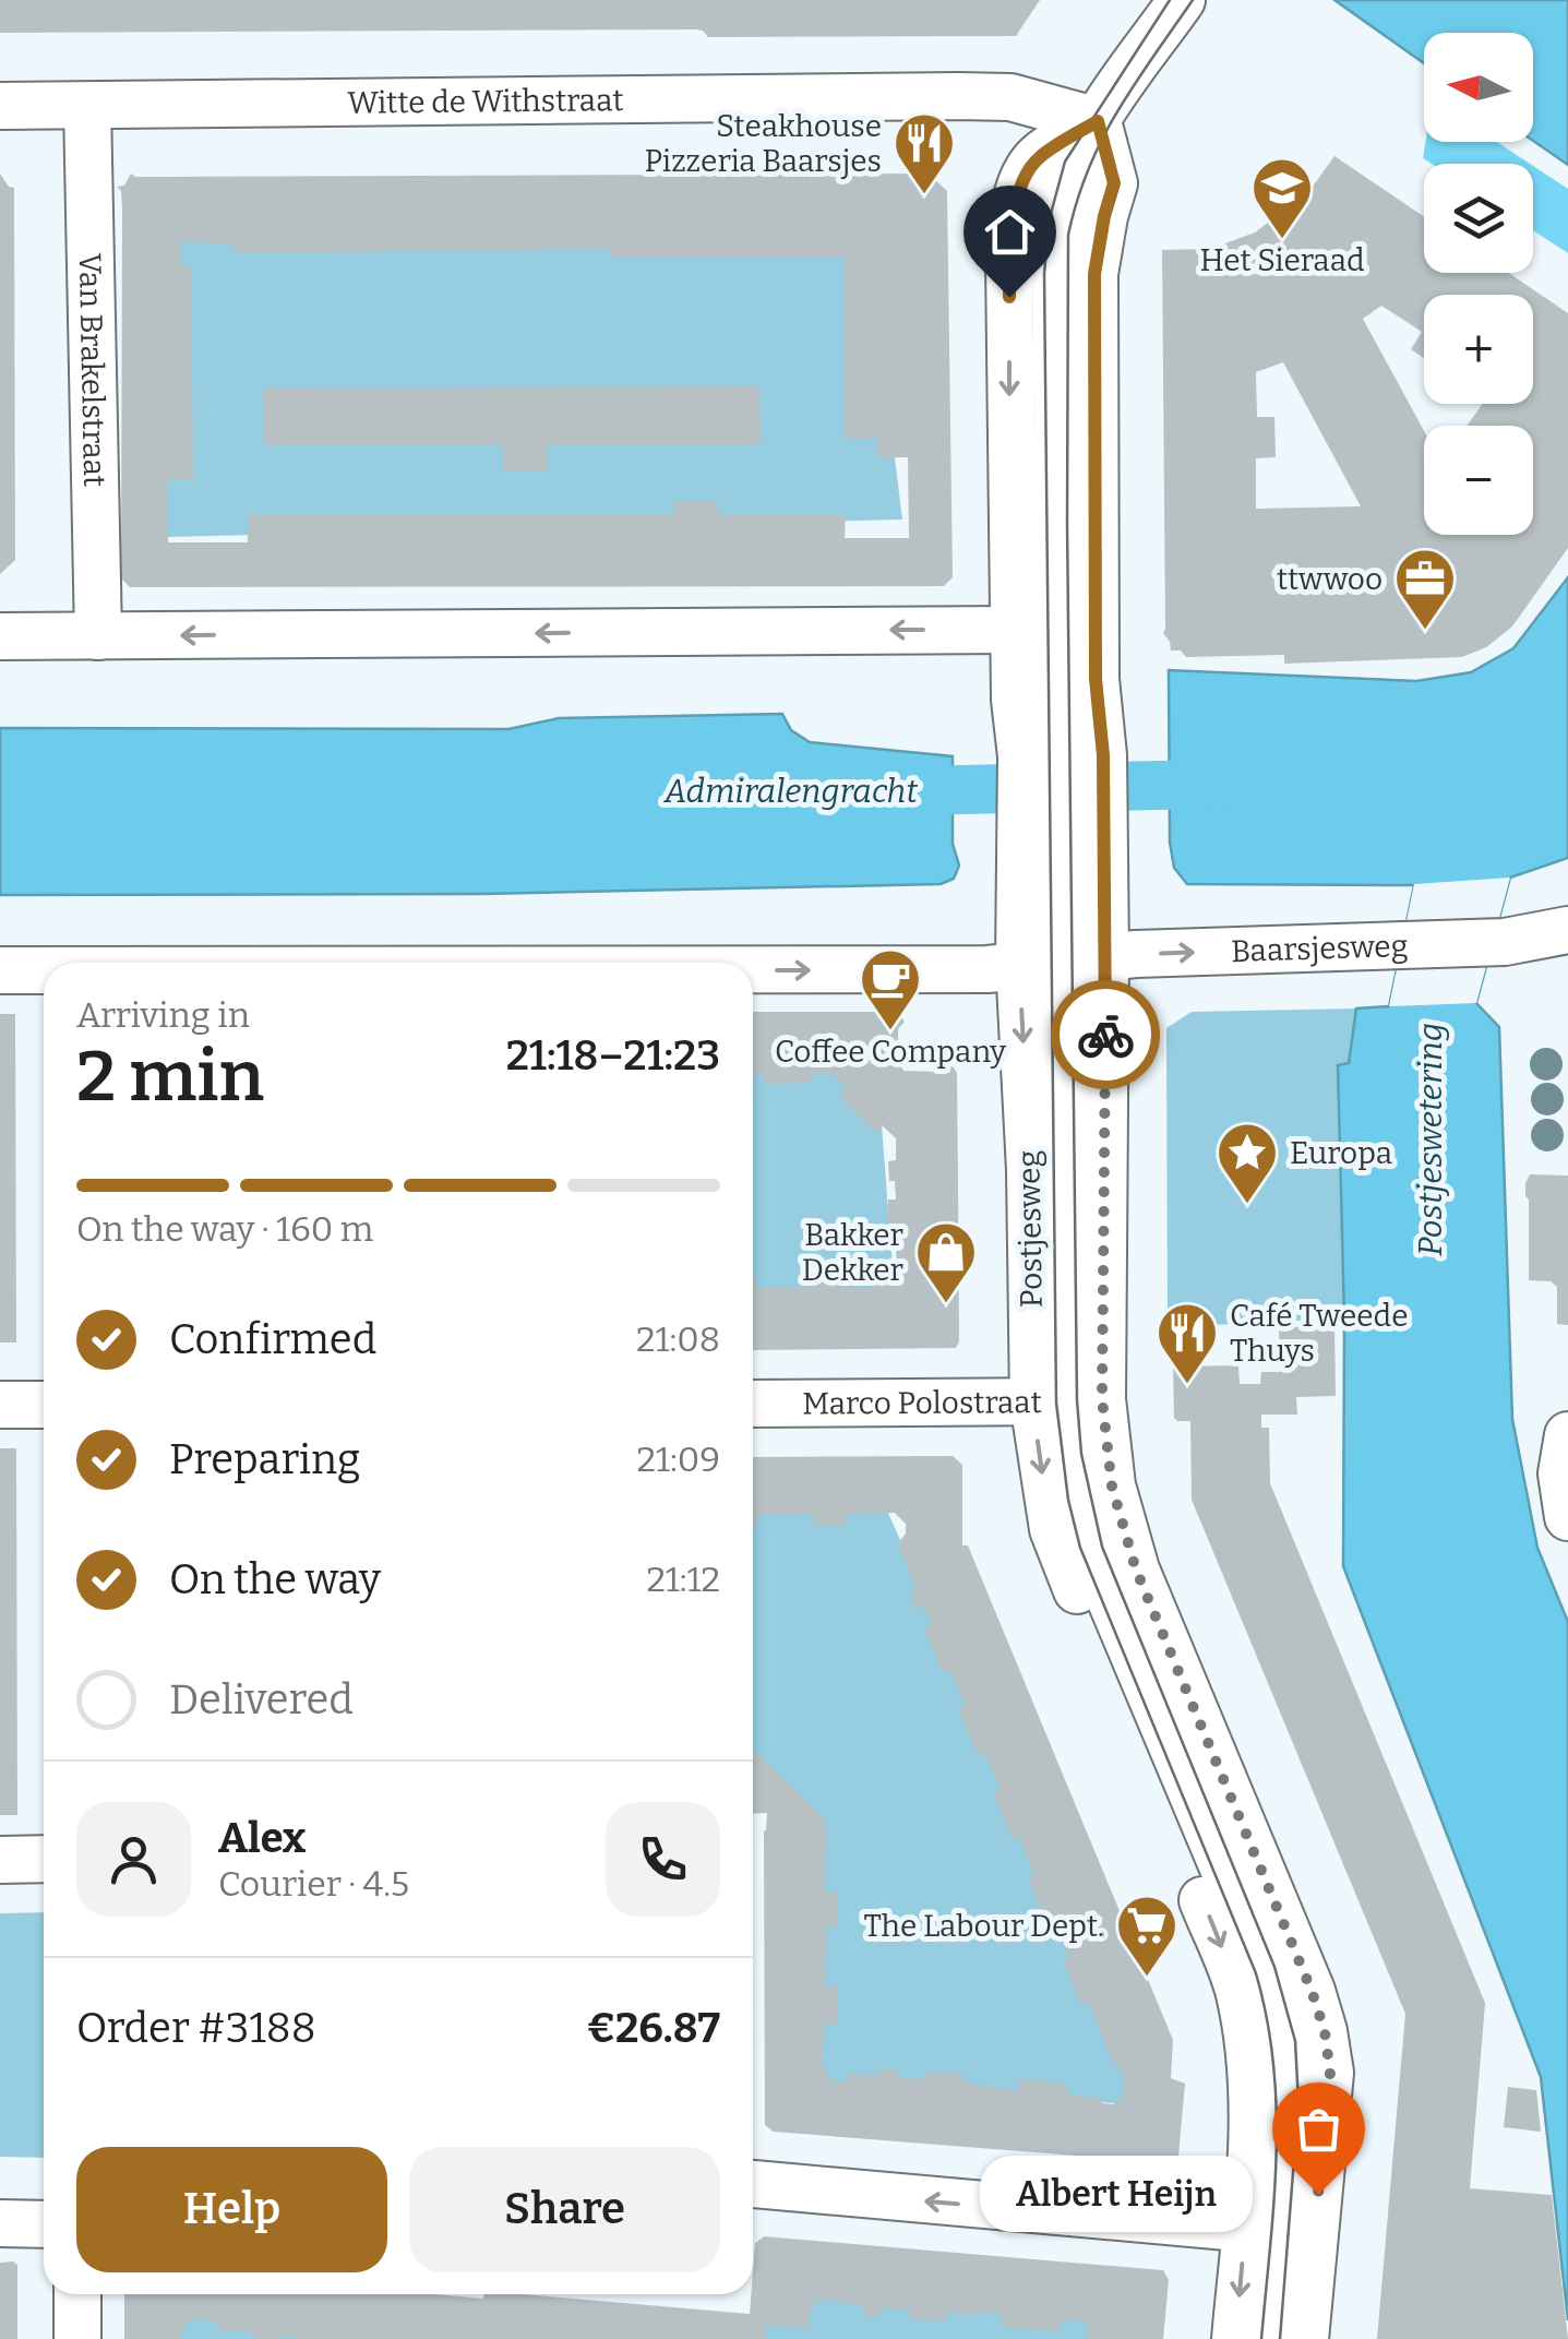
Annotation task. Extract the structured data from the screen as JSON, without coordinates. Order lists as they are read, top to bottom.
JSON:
{
  "streets": {
    "street": [
      "Witte de Withstraat",
      "Van Brakelstraat",
      "Baarsjesweg",
      "Postjesweg",
      "Marco Polostraat"
    ]
  },
  "crossings": [
    ["Witte de Withstraat", "Van Brakelstraat"],
    ["Witte de Withstraat", "Postjesweg"],
    ["Baarsjesweg", "Postjesweg"],
    ["Postjesweg", "Marco Polostraat"]
  ],
  "one_way": ["Baarsjesweg"],
  "water": ["Admiralengracht", "Postjeswetering"],
  "places": {
    "restaurant": ["Steakhouse Pizzeria Baarsjes", "Café Tweede Thuys"],
    "school or university": ["Het Sieraad"],
    "office": ["ttwwoo"],
    "cafe": ["Coffee Company"],
    "place": ["Europa"],
    "shop": ["Bakker Dekker"],
    "supermarket": ["The Labour Dept."],
    "other": ["Albert Heijn"]
  },
  "north": "left",
  "page": {
    "map_buttons": ["+", "−"],
    "heading": ["2 min", "Arriving in", "21:18–21:23"],
    "panel": [
      "Alex",
      "Courier · 4.5",
      "Order #3188",
      "€26.87"
    ],
    "bar": "On the way · 160 m",
    "list": [
      ["Confirmed", "21:08"],
      ["Preparing", "21:09"],
      ["On the way", "21:12"],
      "Delivered"
    ],
    "buttons": ["Help", "Share"],
    "bubble": "Albert Heijn"
  }
}
